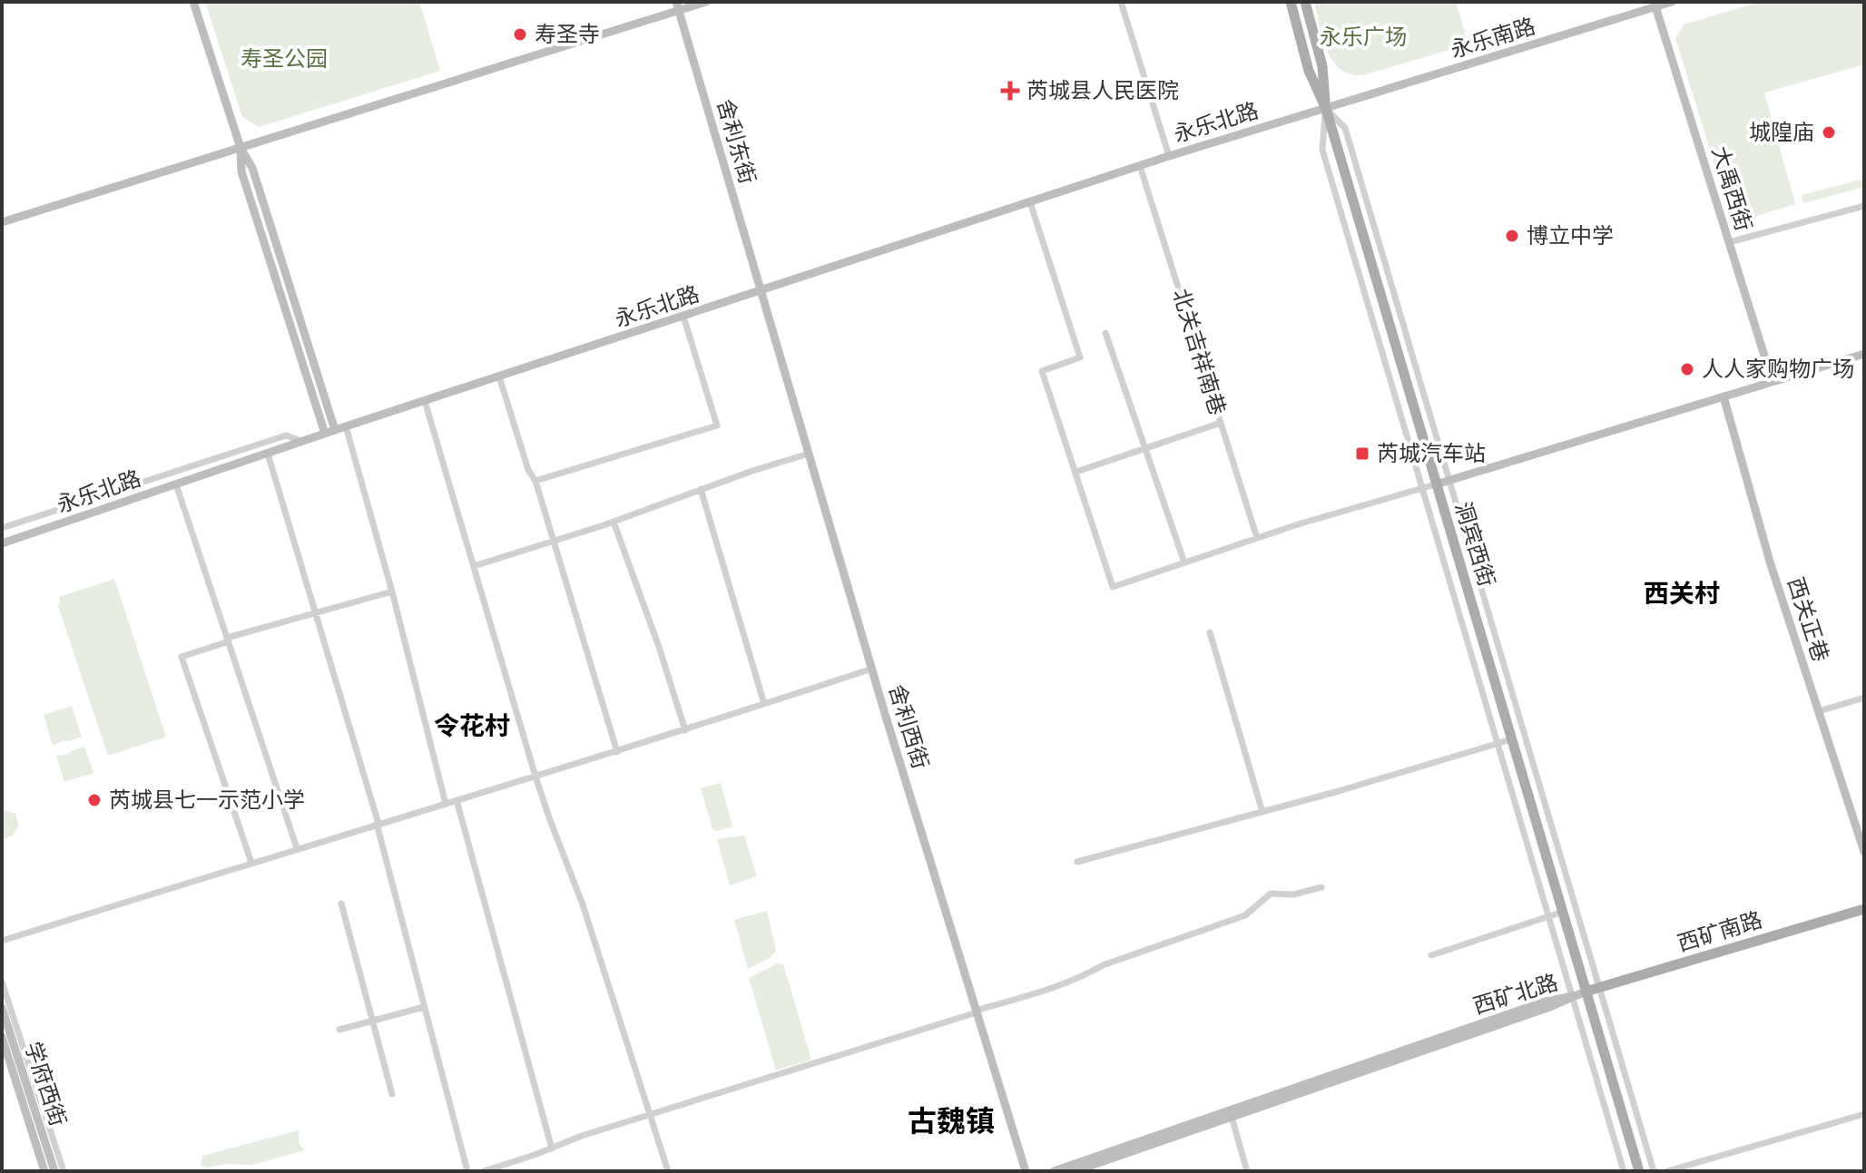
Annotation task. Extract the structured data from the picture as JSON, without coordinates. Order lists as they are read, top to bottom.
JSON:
{
  "streets": {
    "main road": ["洞宾西街", "西矿南路"],
    "street": [
      "永乐南路",
      "永乐北路",
      "舍利东街",
      "大禹西街",
      "北关吉祥南巷",
      "西关正巷",
      "舍利西街",
      "西矿北路",
      "学府西街"
    ]
  },
  "crossings": [
    ["永乐南路", "永乐北路"],
    ["永乐南路", "大禹西街"],
    ["永乐南路", "洞宾西街"],
    ["永乐北路", "舍利东街"],
    ["永乐北路", "北关吉祥南巷"],
    ["永乐北路", "洞宾西街"],
    ["永乐北路", "舍利西街"],
    ["舍利东街", "舍利西街"],
    ["洞宾西街", "西矿南路"]
  ],
  "districts": ["西关村", "令花村", "古魏镇"],
  "parks": ["永乐广场", "寿圣公园"],
  "places": {
    "other": [
      "寿圣寺",
      "城隍庙",
      "博立中学",
      "人人家购物广场",
      "芮城县七一示范小学"
    ],
    "health": ["芮城县人民医院"],
    "transit": ["芮城汽车站"]
  }
}
